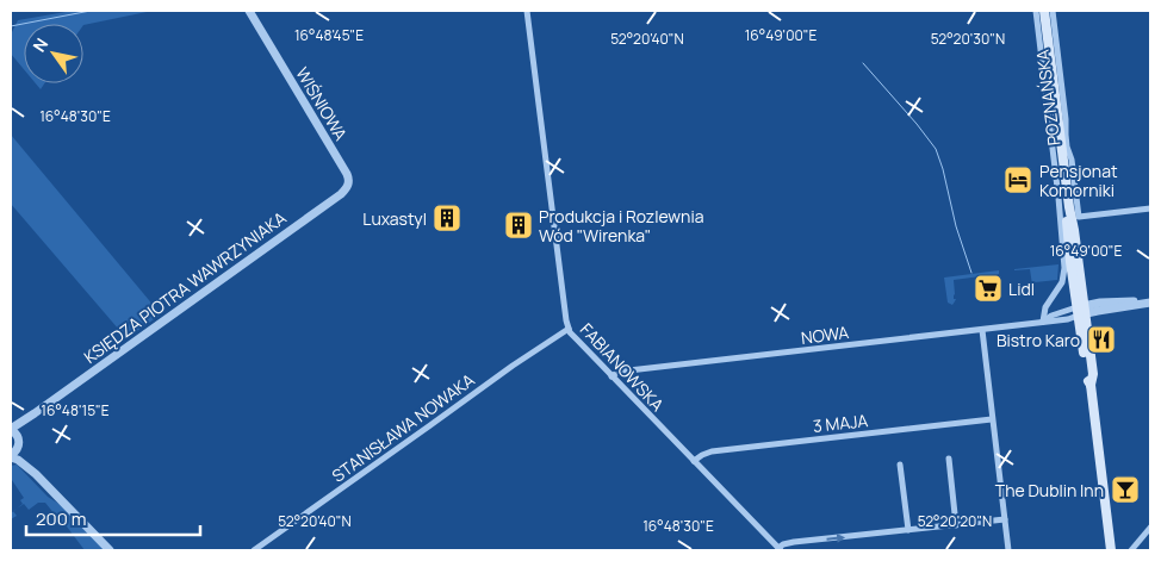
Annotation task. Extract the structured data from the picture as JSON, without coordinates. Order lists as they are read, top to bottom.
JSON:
{
  "streets": {
    "main road": ["POZNAŃSKA"],
    "street": [
      "WIŚNIOWA",
      "KSIĘDZA PIOTRA WAWRZYNIAKA",
      "NOWA",
      "FABIANOWSKA",
      "3 MAJA",
      "STANISŁAWA NOWAKA"
    ]
  },
  "crossings": [
    ["POZNAŃSKA", "NOWA"],
    ["WIŚNIOWA", "KSIĘDZA PIOTRA WAWRZYNIAKA"],
    ["NOWA", "FABIANOWSKA"],
    ["FABIANOWSKA", "3 MAJA"],
    ["FABIANOWSKA", "STANISŁAWA NOWAKA"]
  ],
  "places": {
    "hotel": ["Pensjonat Komorniki"],
    "building": ["Luxastyl", "Produkcja i Rozlewnia Wód \"Wirenka\""],
    "supermarket": ["Lidl"],
    "restaurant": ["Bistro Karo"],
    "bar": ["The Dublin Inn"]
  },
  "scale_bar": "200 m",
  "north": "top left",
  "coordinates": [
    "16°48'45\"E",
    "16°49'00\"E",
    "52°20'40\"N",
    "52°20'30\"N",
    "16°48'30\"E",
    "16°48'15\"E",
    "52°20'20\"N"
  ]
}
